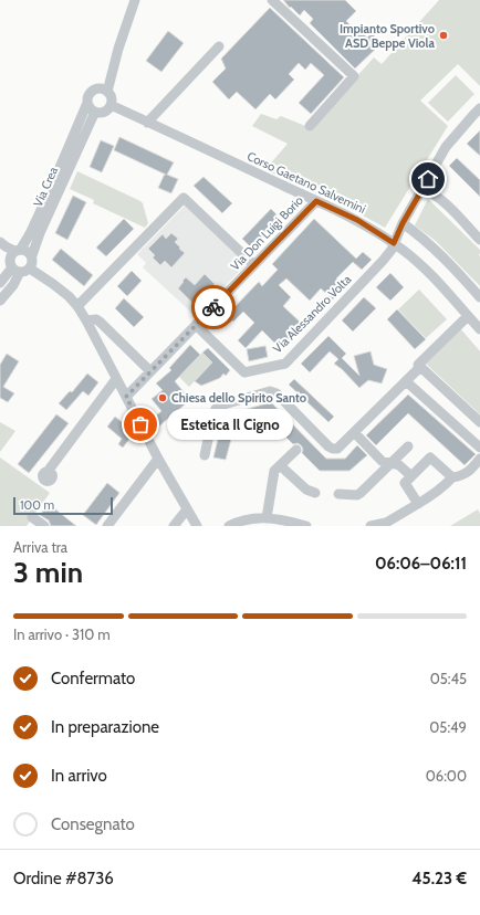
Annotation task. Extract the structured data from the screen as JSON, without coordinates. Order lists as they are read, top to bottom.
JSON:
{
  "streets": {
    "street": [
      "Corso Gaetano Salvemini",
      "Via Crea",
      "Via Don Luigi Borio",
      "Via Alessandro Volta"
    ]
  },
  "crossings": [
    ["Corso Gaetano Salvemini", "Via Crea"],
    ["Corso Gaetano Salvemini", "Via Don Luigi Borio"],
    ["Corso Gaetano Salvemini", "Via Alessandro Volta"],
    ["Via Don Luigi Borio", "Via Alessandro Volta"]
  ],
  "places": ["Impianto Sportivo ASD Beppe Viola", "Chiesa dello Spirito Santo", "Estetica Il Cigno"],
  "scale_bar": "100 m",
  "page": {
    "bubble": "Estetica Il Cigno",
    "scale": "100 m",
    "heading": ["3 min", "Arriva tra", "06:06–06:11"],
    "panel": ["Ordine #8736", "45.23 €"],
    "bar": "In arrivo · 310 m",
    "list": [
      ["Confermato", "05:45"],
      ["In preparazione", "05:49"],
      ["In arrivo", "06:00"],
      "Consegnato"
    ]
  }
}
